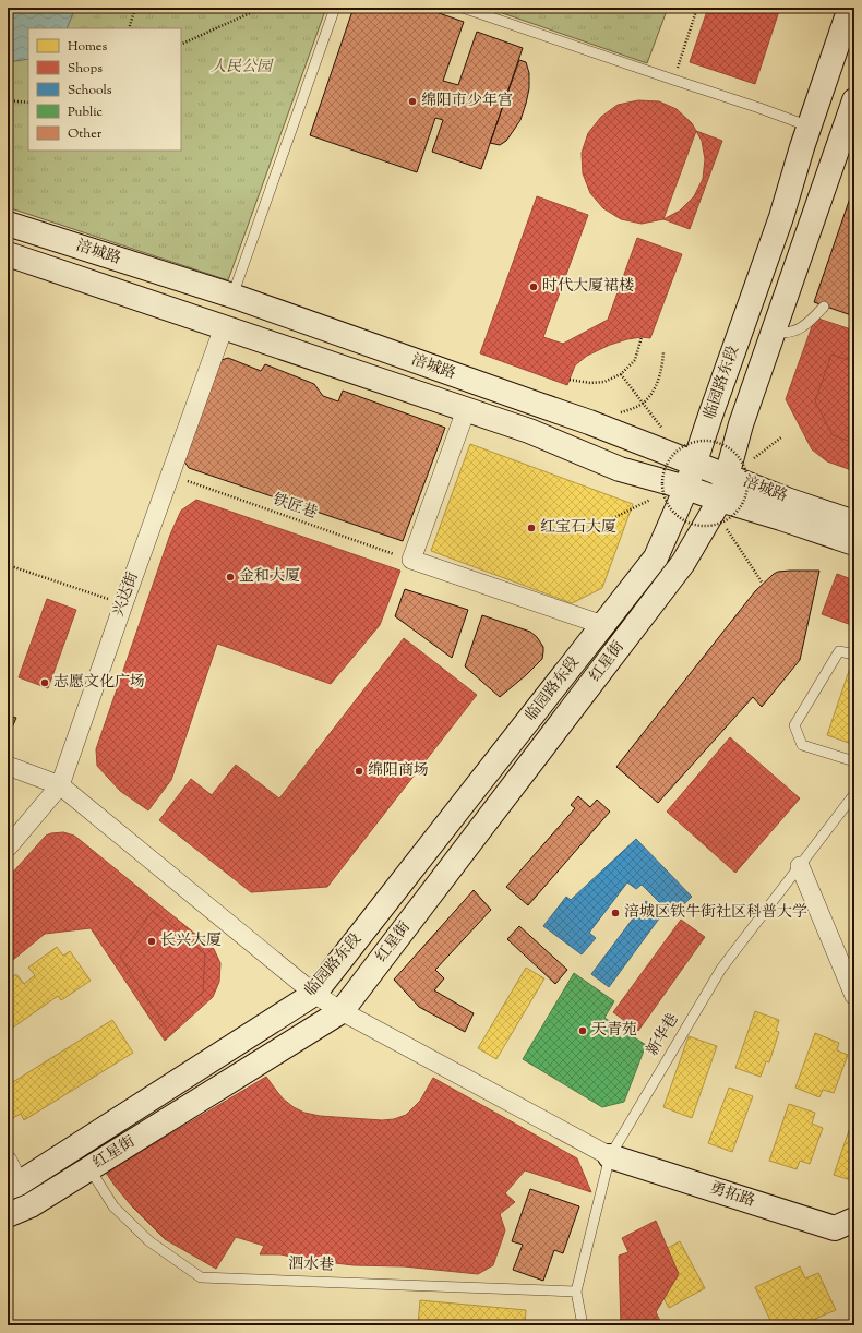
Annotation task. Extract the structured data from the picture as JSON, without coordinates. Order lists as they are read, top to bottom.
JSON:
{
  "streets": {
    "main road": [
      "涪城路",
      "临园路东段",
      "红星街",
      "勇拓路"
    ],
    "street": ["兴达街"],
    "lane": ["新华巷", "泗水巷"],
    "path": ["铁匠巷"]
  },
  "crossings": [
    ["涪城路", "临园路东段"],
    ["涪城路", "兴达街"],
    ["涪城路", "红星街"],
    ["铁匠巷", "兴达街"],
    ["红星街", "泗水巷"],
    ["新华巷", "勇拓路"],
    ["新华巷", "泗水巷"]
  ],
  "parks": ["人民公园"],
  "places": [
    "绵阳市少年宫",
    "时代大厦裙楼",
    "红宝石大厦",
    "金和大厦",
    "志愿文化广场",
    "绵阳商场",
    "涪城区铁牛街社区科普大学",
    "长兴大厦",
    "天青苑"
  ],
  "legend": [
    "Homes",
    "Shops",
    "Schools",
    "Public",
    "Other"
  ]
}
